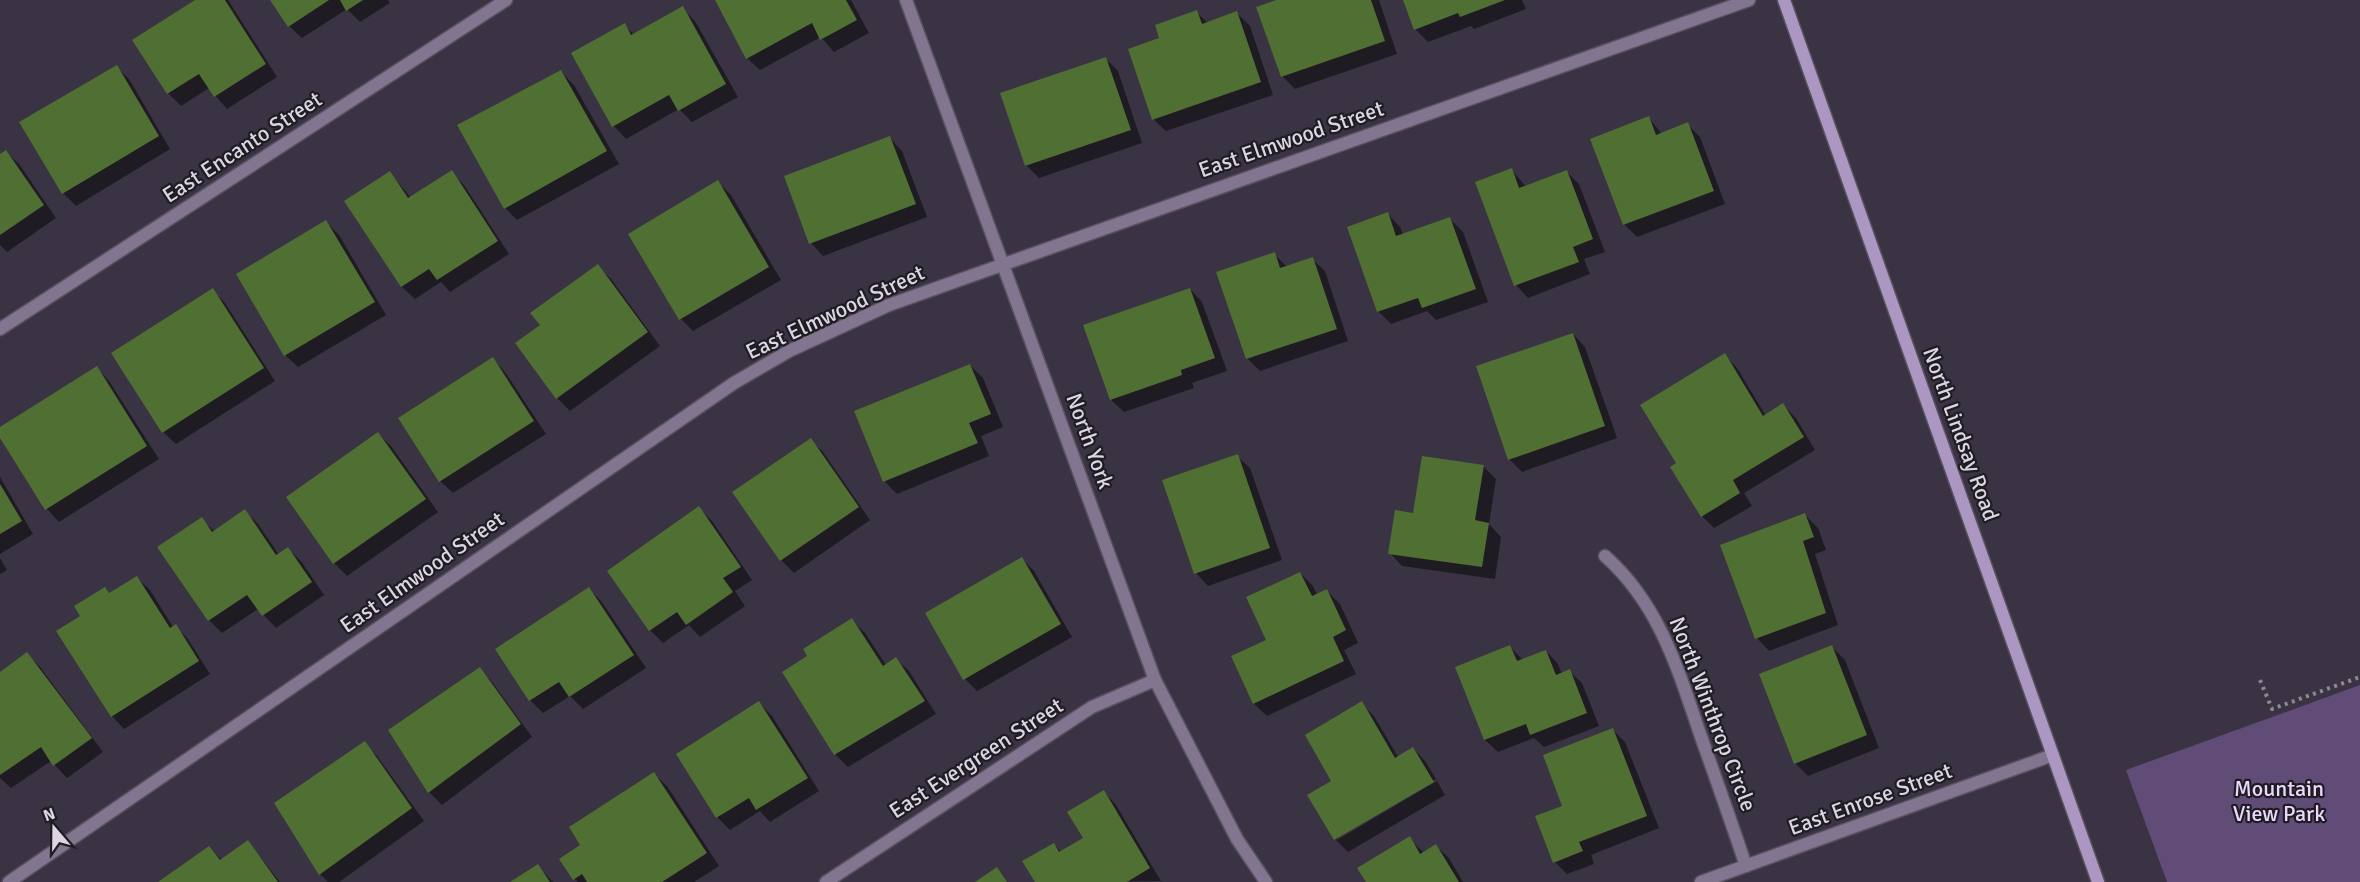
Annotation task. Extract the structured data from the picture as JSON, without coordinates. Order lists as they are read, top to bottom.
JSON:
{
  "streets": {
    "main road": ["North Lindsay Road"],
    "street": [
      "East Elmwood Street",
      "East Encanto Street",
      "North York",
      "North Winthrop Circle",
      "East Evergreen Street",
      "East Enrose Street"
    ]
  },
  "crossings": [
    ["East Elmwood Street", "North York"],
    ["North Lindsay Road", "East Enrose Street"],
    ["North York", "East Evergreen Street"],
    ["North Winthrop Circle", "East Enrose Street"]
  ],
  "parks": ["Mountain View Park"],
  "north": "top"
}
